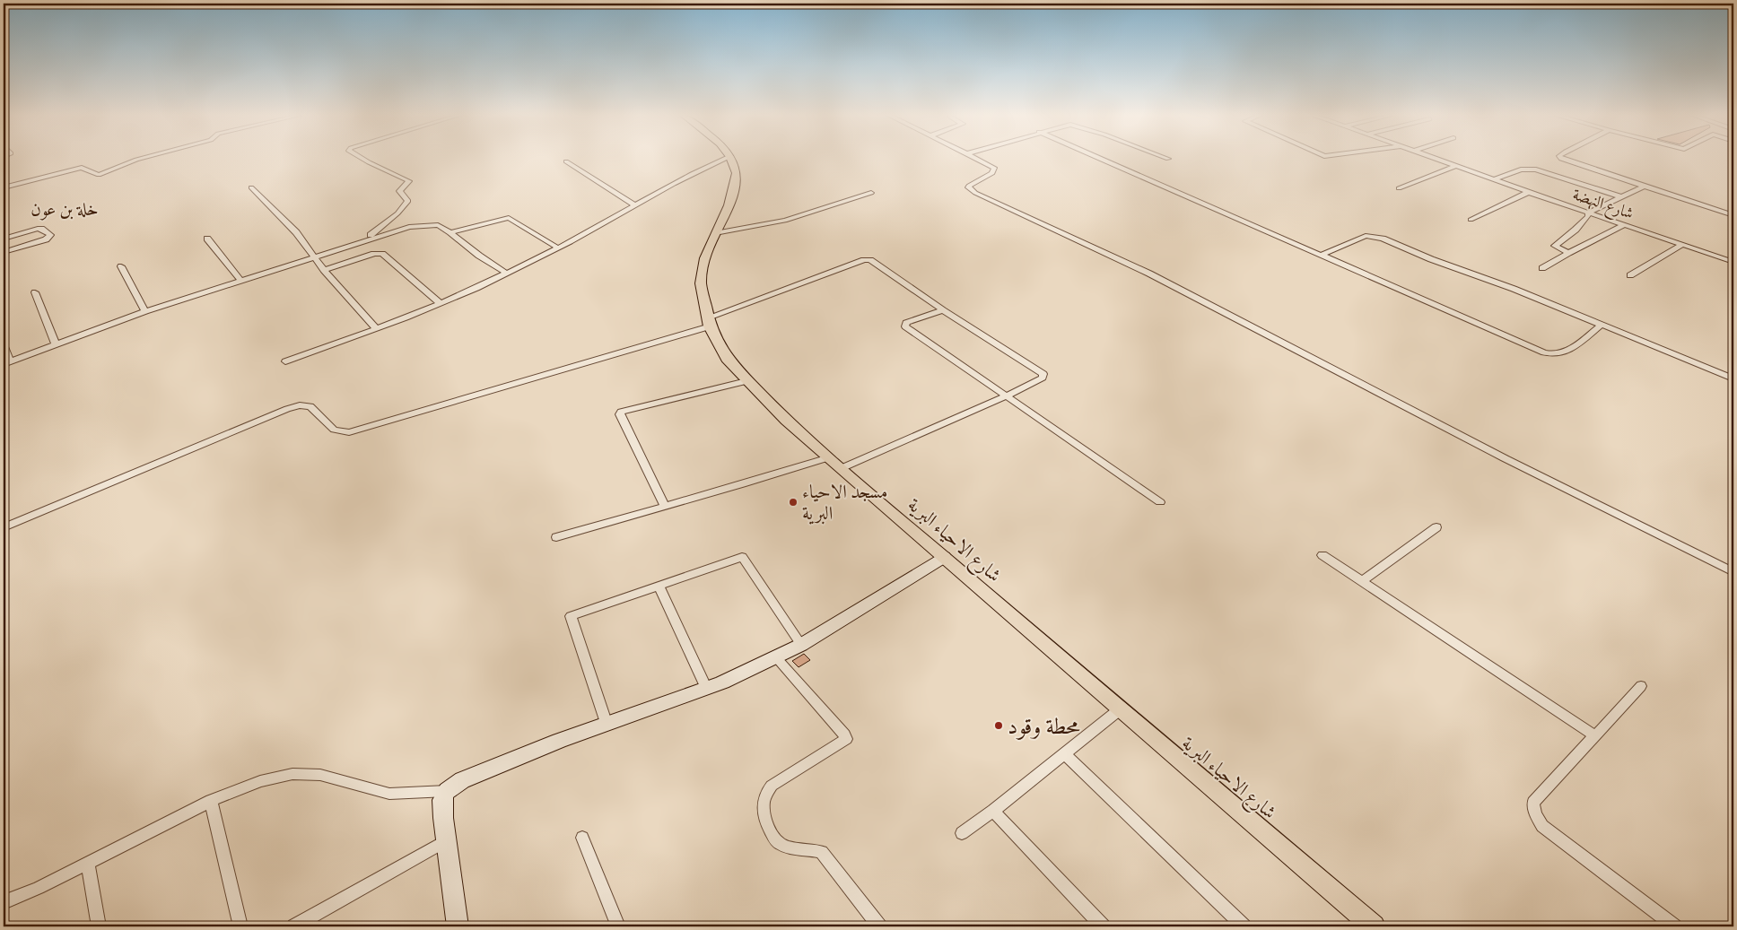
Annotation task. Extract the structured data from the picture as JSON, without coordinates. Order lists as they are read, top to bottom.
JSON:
{
  "streets": {
    "main road": ["شارع الاحياء البرية"],
    "street": ["شارع النهضة"]
  },
  "districts": ["خلة بن عون"],
  "places": ["مسجد الاحياء البرية", "محطة وقود"]
}
